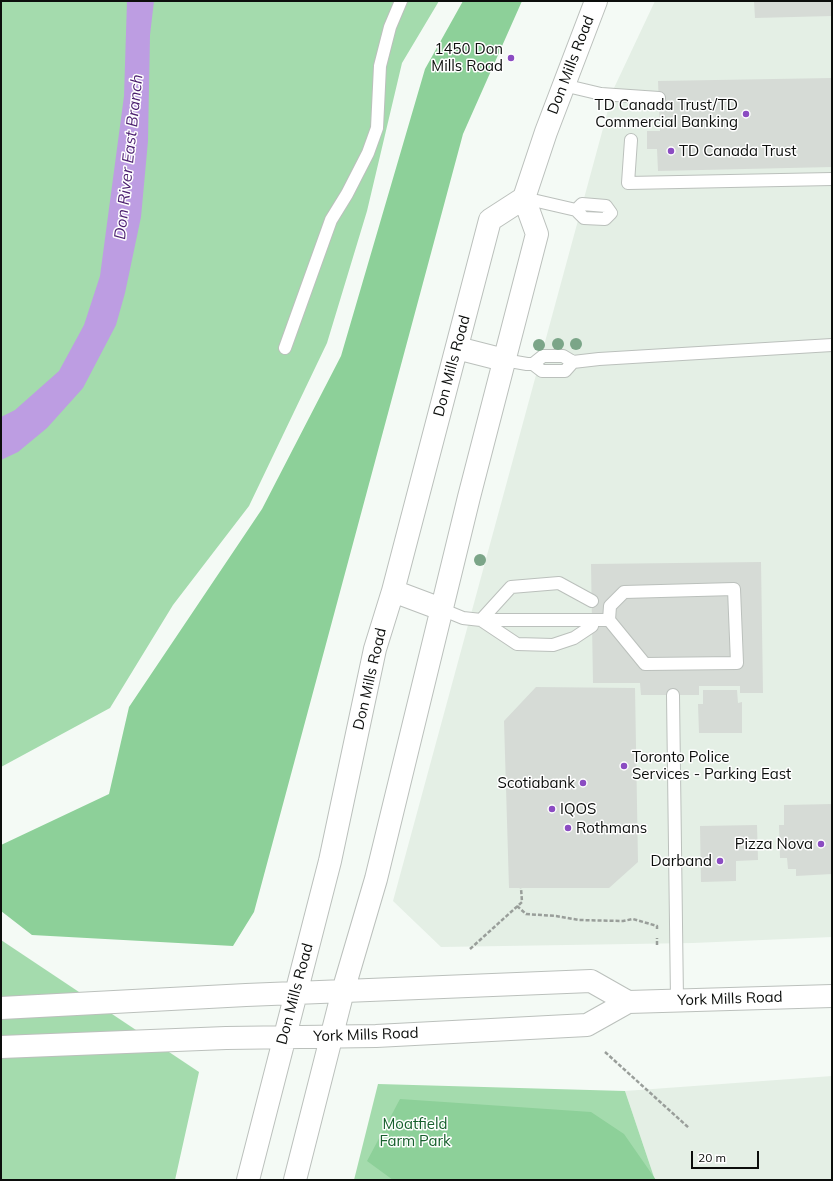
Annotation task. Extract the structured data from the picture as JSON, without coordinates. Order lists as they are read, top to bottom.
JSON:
{
  "streets": {
    "main road": ["Don Mills Road", "York Mills Road"]
  },
  "crossings": [
    ["Don Mills Road", "York Mills Road"]
  ],
  "water": ["Don River East Branch"],
  "parks": ["Moatfield Farm Park"],
  "places": [
    "1450 Don Mills Road",
    "TD Canada Trust/TD Commercial Banking",
    "TD Canada Trust",
    "Toronto Police Services - Parking East",
    "Scotiabank",
    "IQOS",
    "Rothmans",
    "Pizza Nova",
    "Darband"
  ],
  "scale_bar": "20 m"
}
